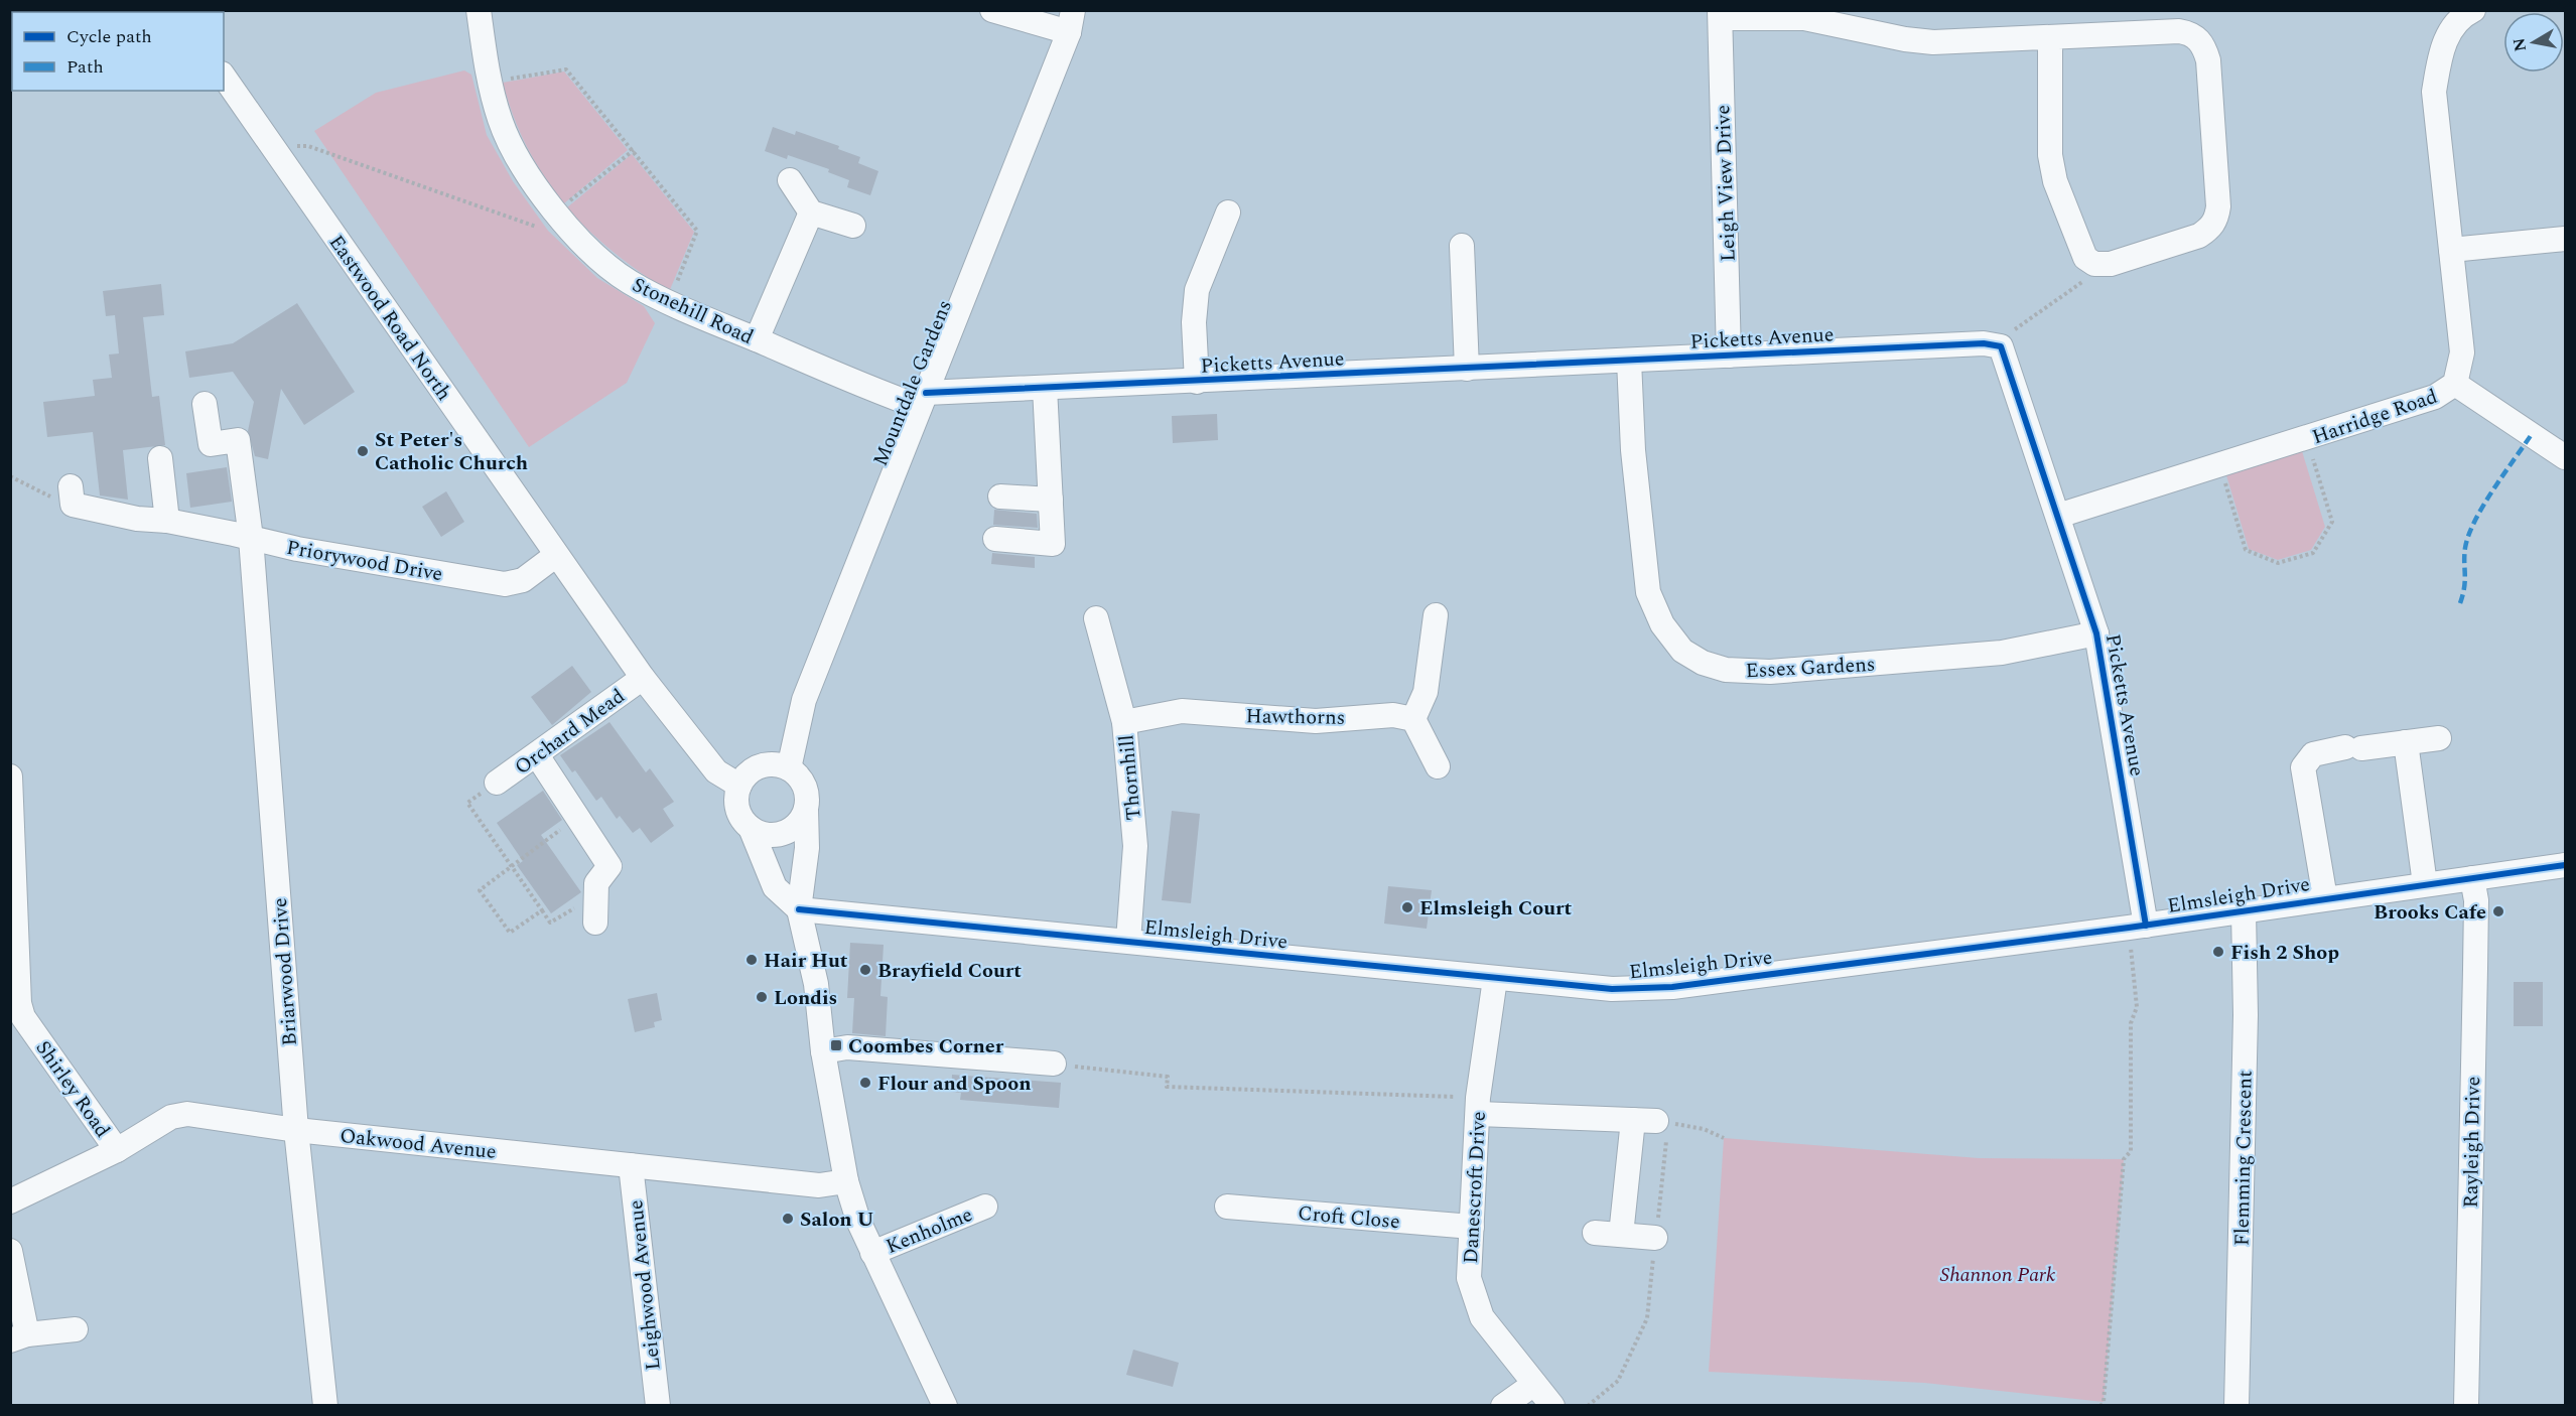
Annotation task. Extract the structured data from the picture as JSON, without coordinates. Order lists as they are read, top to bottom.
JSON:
{
  "streets": {
    "street": [
      "Leigh View Drive",
      "Stonehill Road",
      "Eastwood Road North",
      "Picketts Avenue",
      "Mountdale Gardens",
      "Harridge Road",
      "Priorywood Drive",
      "Essex Gardens",
      "Hawthorns",
      "Orchard Mead",
      "Thornhill",
      "Elmsleigh Drive",
      "Briarwood Drive",
      "Shirley Road",
      "Rayleigh Drive",
      "Oakwood Avenue",
      "Flemming Crescent",
      "Danescroft Drive",
      "Croft Close",
      "Kenholme",
      "Leighwood Avenue"
    ]
  },
  "crossings": [
    ["Leigh View Drive", "Picketts Avenue"],
    ["Stonehill Road", "Picketts Avenue"],
    ["Stonehill Road", "Mountdale Gardens"],
    ["Eastwood Road North", "Mountdale Gardens"],
    ["Eastwood Road North", "Priorywood Drive"],
    ["Eastwood Road North", "Orchard Mead"],
    ["Picketts Avenue", "Mountdale Gardens"],
    ["Picketts Avenue", "Harridge Road"],
    ["Picketts Avenue", "Essex Gardens"],
    ["Picketts Avenue", "Elmsleigh Drive"],
    ["Priorywood Drive", "Briarwood Drive"],
    ["Hawthorns", "Thornhill"],
    ["Thornhill", "Elmsleigh Drive"],
    ["Elmsleigh Drive", "Rayleigh Drive"],
    ["Elmsleigh Drive", "Flemming Crescent"],
    ["Elmsleigh Drive", "Danescroft Drive"],
    ["Briarwood Drive", "Oakwood Avenue"],
    ["Shirley Road", "Oakwood Avenue"],
    ["Oakwood Avenue", "Leighwood Avenue"],
    ["Danescroft Drive", "Croft Close"]
  ],
  "parks": ["Shannon Park"],
  "places": {
    "other": [
      "St Peter's Catholic Church",
      "Elmsleigh Court",
      "Brooks Cafe",
      "Fish 2 Shop",
      "Hair Hut",
      "Brayfield Court",
      "Londis",
      "Flour and Spoon",
      "Salon U"
    ],
    "transit": ["Coombes Corner"]
  },
  "legend": ["Cycle path", "Path"],
  "north": "left"
}
